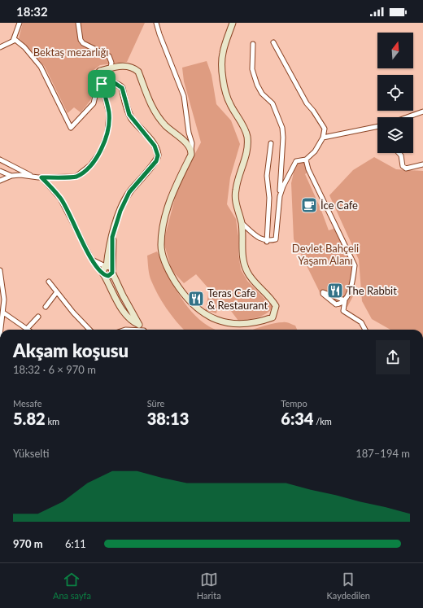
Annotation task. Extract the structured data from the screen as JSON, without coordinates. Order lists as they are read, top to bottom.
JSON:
{
  "parks": ["Bektaş mezarlığı", "Devlet Bahçeli Yaşam Alanı"],
  "places": {
    "cafe": ["İce Cafe"],
    "restaurant": ["The Rabbit", "Teras Cafe & Restaurant"]
  },
  "north": "top",
  "page": {
    "status": "18:32",
    "heading": ["Akşam koşusu", "18:32 · 6 × 970 m"],
    "stats": [
      ["Mesafe", "5.82 km"],
      ["Süre", "38:13"],
      ["Tempo", "6:34 /km"]
    ],
    "chart": ["Yükselti", "187–194 m"],
    "list": [
      {
        "name": "970 m",
        "note": "6:11"
      }
    ],
    "tabs": ["Ana sayfa", "Harita", "Kaydedilen"]
  }
}
